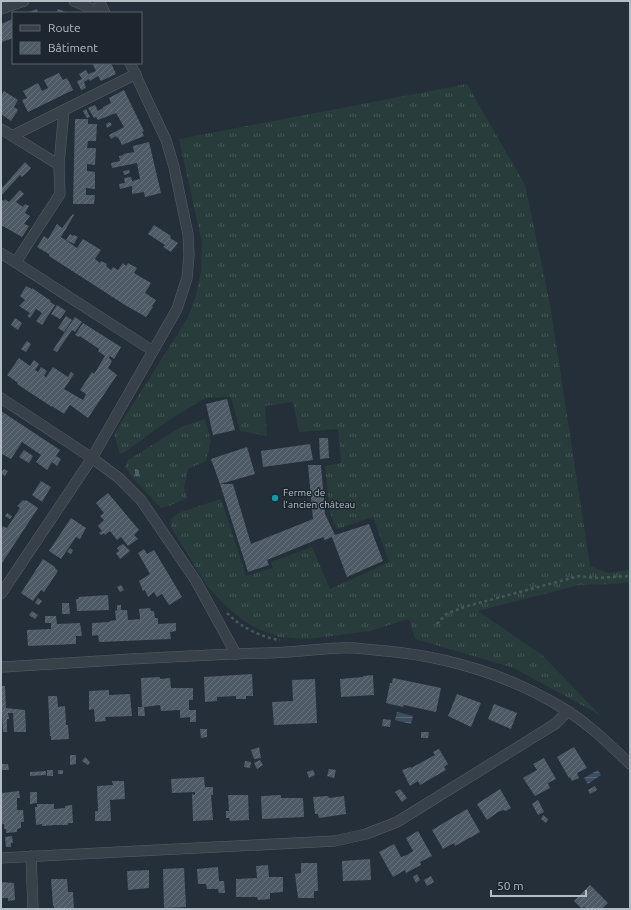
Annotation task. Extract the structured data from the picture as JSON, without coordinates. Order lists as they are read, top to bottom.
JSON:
{
  "places": ["Ferme de l'ancien château"],
  "legend": ["Route", "Bâtiment"],
  "scale_bar": "50 m"
}
